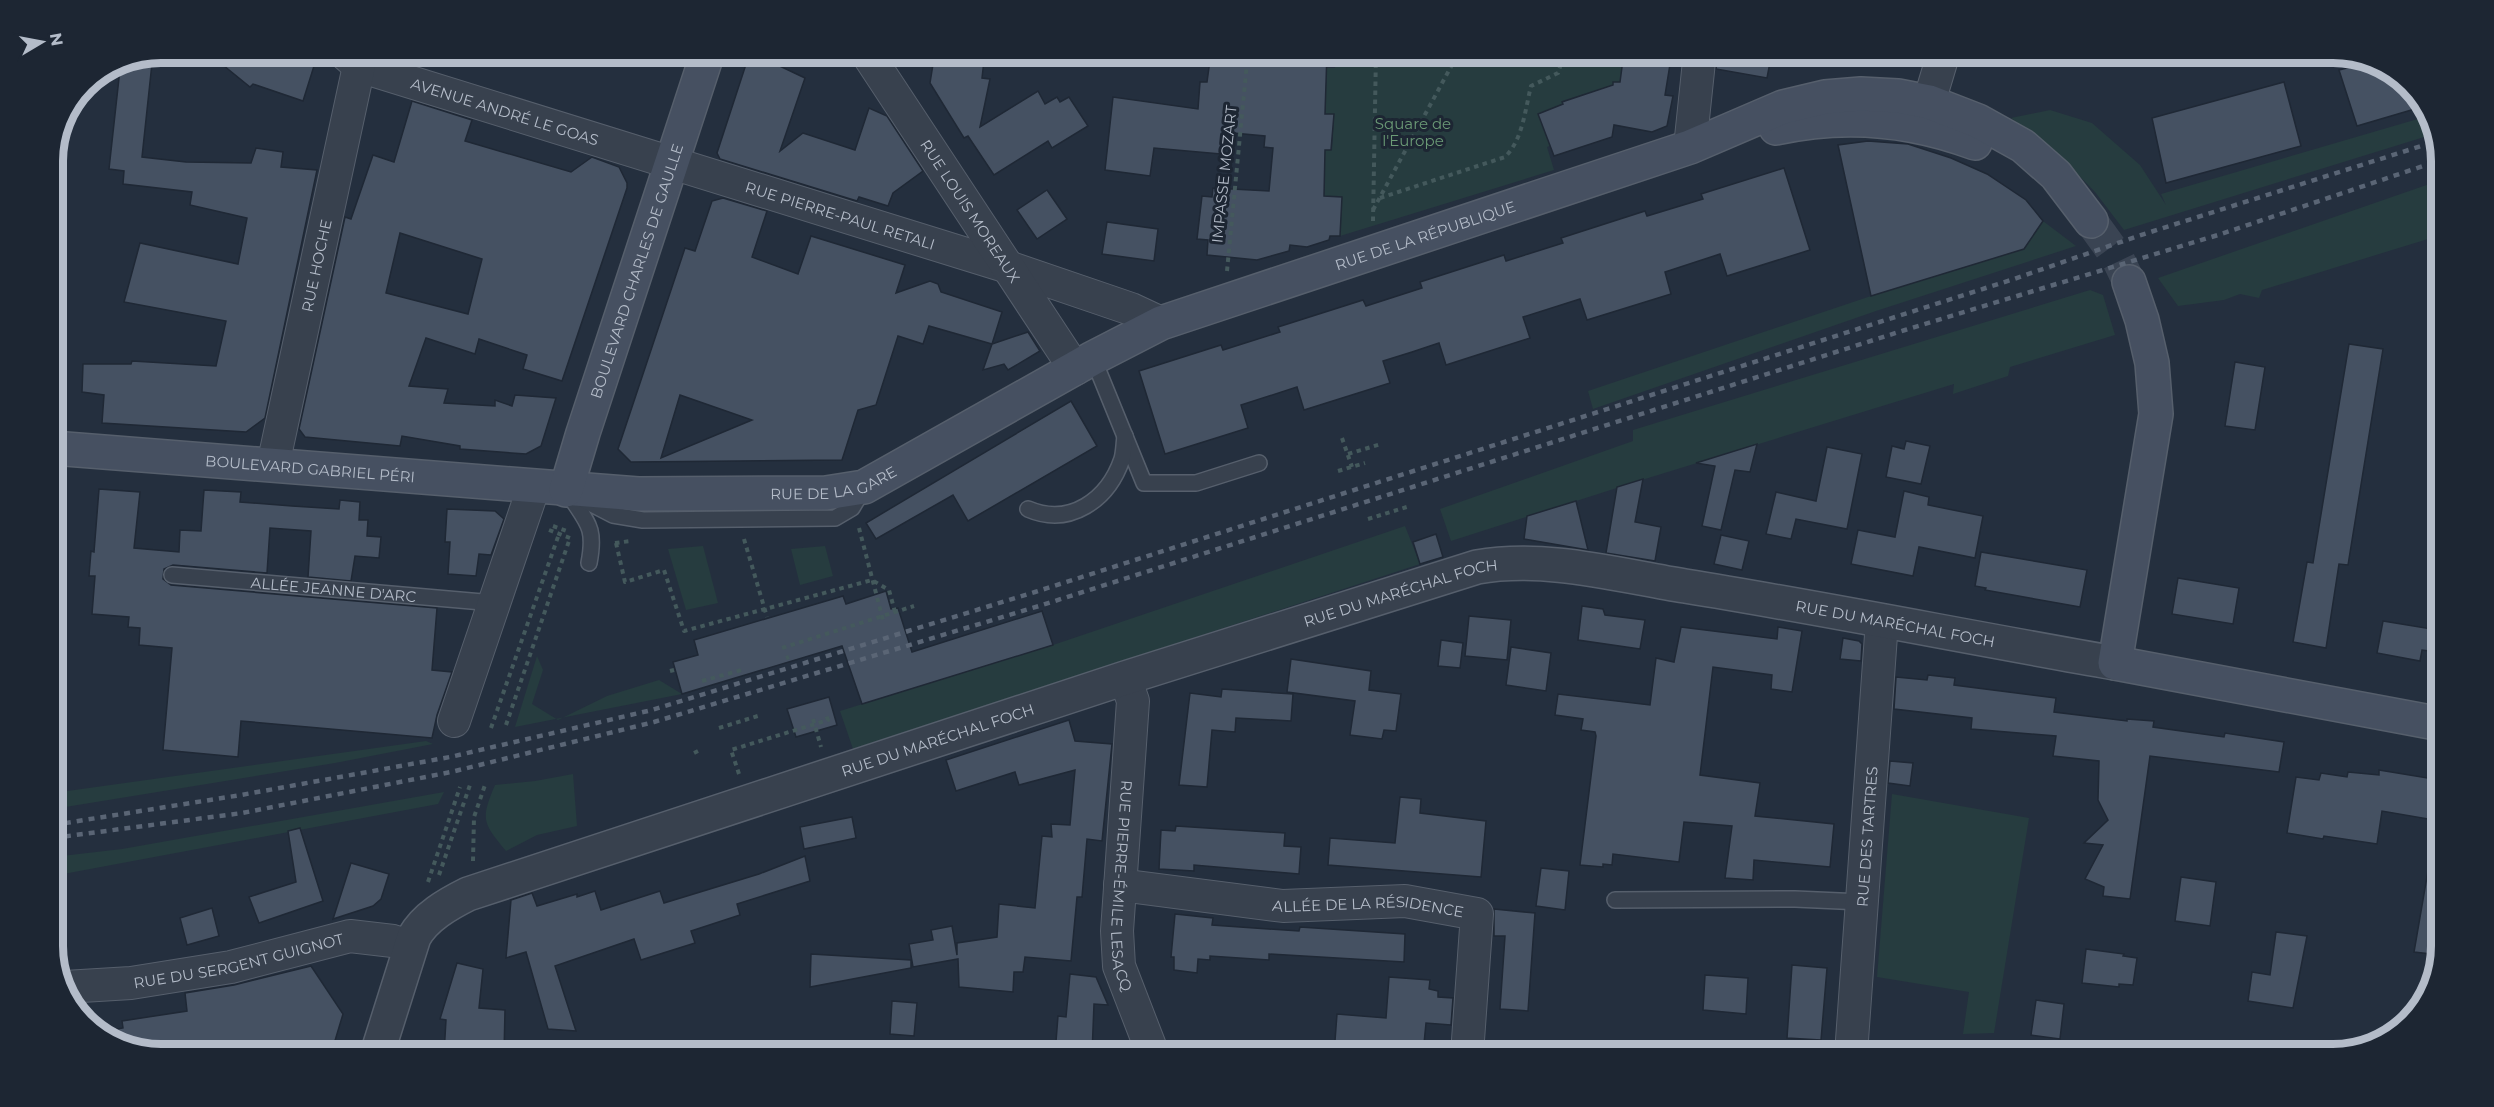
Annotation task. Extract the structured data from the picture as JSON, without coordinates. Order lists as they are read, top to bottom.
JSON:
{
  "streets": {
    "main road": [
      "RUE DE LA RÉPUBLIQUE",
      "BOULEVARD CHARLES DE GAULLE",
      "BOULEVARD GABRIEL PÉRI",
      "RUE DE LA GARE",
      "RUE DU MARÉCHAL FOCH"
    ],
    "street": [
      "AVENUE ANDRÉ LE GOAS",
      "RUE LOUIS MOREAUX",
      "RUE PIERRE-PAUL RETALI",
      "RUE HOCHE",
      "RUE DES TARTRES",
      "RUE PIERRE-ÉMILE LESACQ",
      "ALLÉE DE LA RÉSIDENCE",
      "RUE DU SERGENT GUIGNOT"
    ],
    "lane": ["ALLÉE JEANNE D'ARC"],
    "path": ["IMPASSE MOZART"]
  },
  "crossings": [
    ["AVENUE ANDRÉ LE GOAS", "RUE PIERRE-PAUL RETALI"],
    ["AVENUE ANDRÉ LE GOAS", "BOULEVARD CHARLES DE GAULLE"],
    ["IMPASSE MOZART", "RUE DE LA RÉPUBLIQUE"],
    ["RUE LOUIS MOREAUX", "RUE PIERRE-PAUL RETALI"],
    ["RUE LOUIS MOREAUX", "RUE DE LA RÉPUBLIQUE"],
    ["RUE LOUIS MOREAUX", "RUE DE LA GARE"],
    ["RUE PIERRE-PAUL RETALI", "BOULEVARD CHARLES DE GAULLE"],
    ["RUE DE LA RÉPUBLIQUE", "RUE DE LA GARE"],
    ["RUE HOCHE", "BOULEVARD GABRIEL PÉRI"],
    ["BOULEVARD CHARLES DE GAULLE", "BOULEVARD GABRIEL PÉRI"],
    ["BOULEVARD CHARLES DE GAULLE", "RUE DE LA GARE"],
    ["BOULEVARD GABRIEL PÉRI", "RUE DE LA GARE"],
    ["RUE DU MARÉCHAL FOCH", "RUE DES TARTRES"],
    ["RUE DU MARÉCHAL FOCH", "RUE PIERRE-ÉMILE LESACQ"],
    ["RUE DU MARÉCHAL FOCH", "RUE DU SERGENT GUIGNOT"],
    ["RUE PIERRE-ÉMILE LESACQ", "ALLÉE DE LA RÉSIDENCE"]
  ],
  "parks": ["Square de l'Europe"],
  "north": "right"
}
